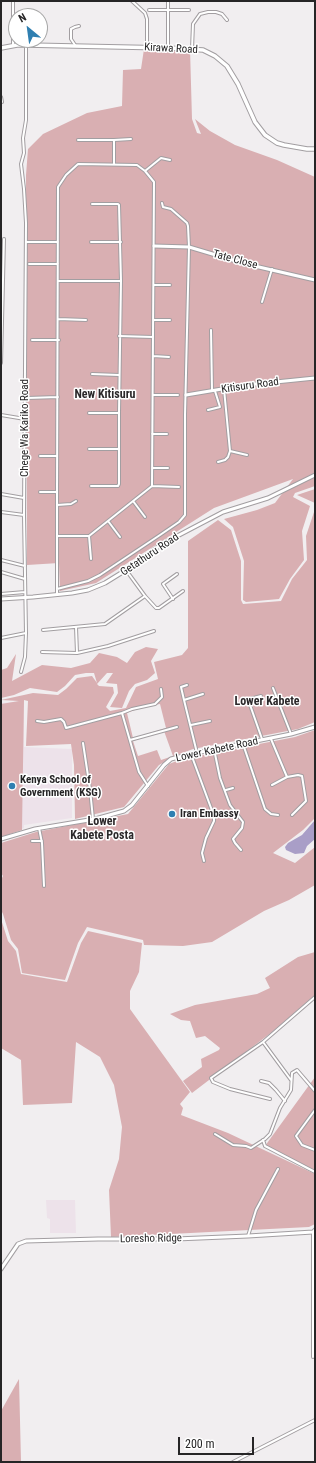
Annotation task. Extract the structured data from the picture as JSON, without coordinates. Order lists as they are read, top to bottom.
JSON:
{
  "streets": {
    "main road": [
      "Kirawa Road",
      "Tate Close",
      "Kitisuru Road",
      "Getathuru Road",
      "Lower Kabete Road",
      "Loresho Ridge"
    ],
    "street": ["Chege Wa Kariko Road"]
  },
  "crossings": [
    ["Chege Wa Kariko Road", "Getathuru Road"]
  ],
  "districts": ["New Kitisuru", "Lower Kabete", "Lower Kabete Posta"],
  "places": ["Kenya School of Government (KSG)", "Iran Embassy"],
  "scale_bar": "200 m",
  "north": "top left"
}
